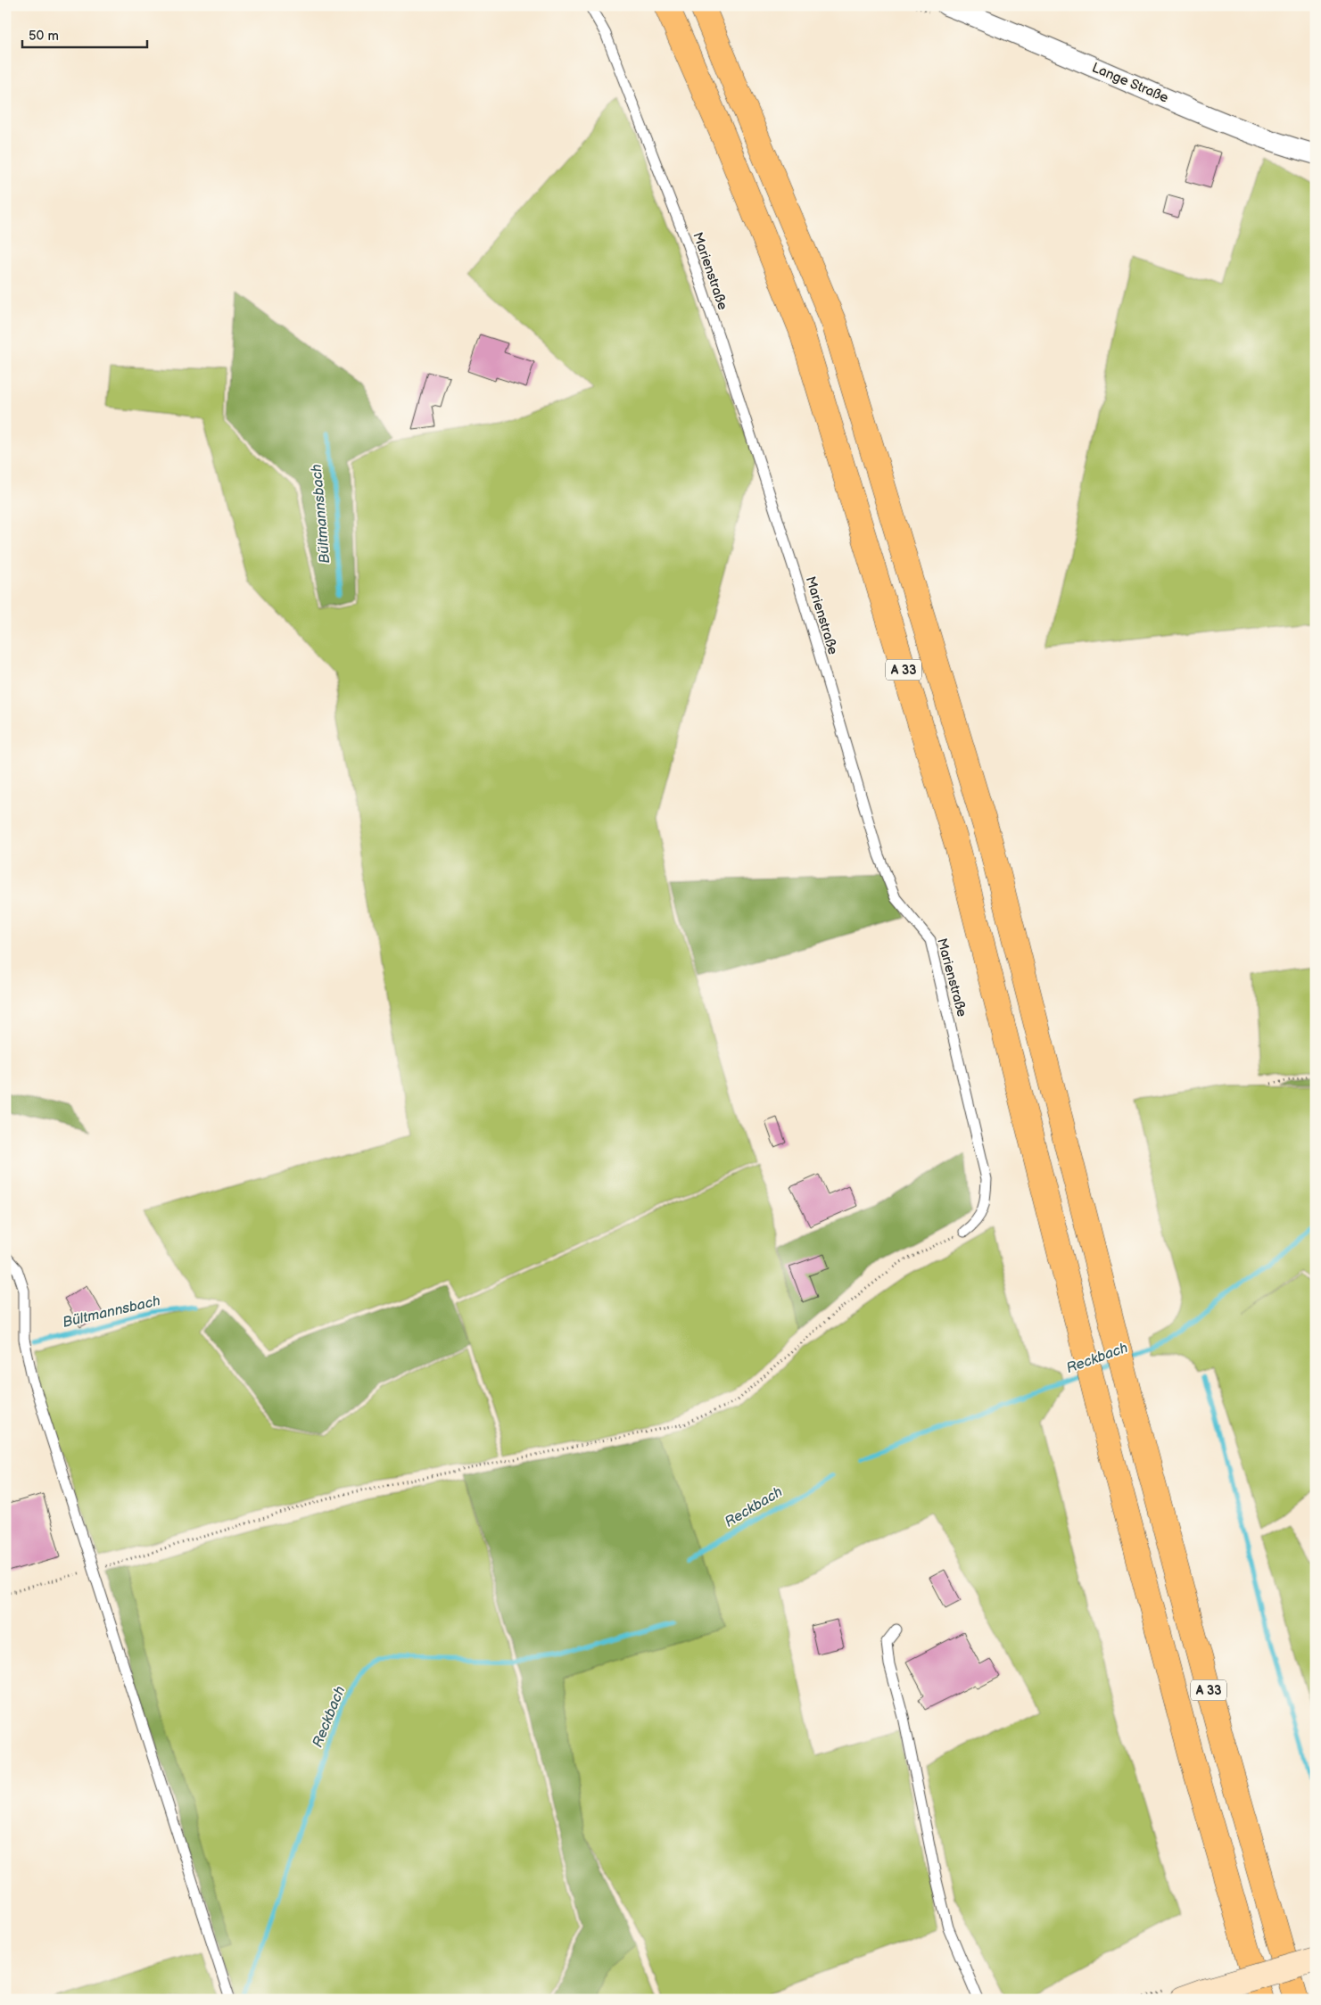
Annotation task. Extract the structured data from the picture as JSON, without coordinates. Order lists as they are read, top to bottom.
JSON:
{
  "streets": {
    "highway": ["A 33"],
    "street": ["Lange Straße"],
    "lane": ["Marienstraße"]
  },
  "water": ["Bültmannsbach", "Reckbach"],
  "scale_bar": "50 m"
}
